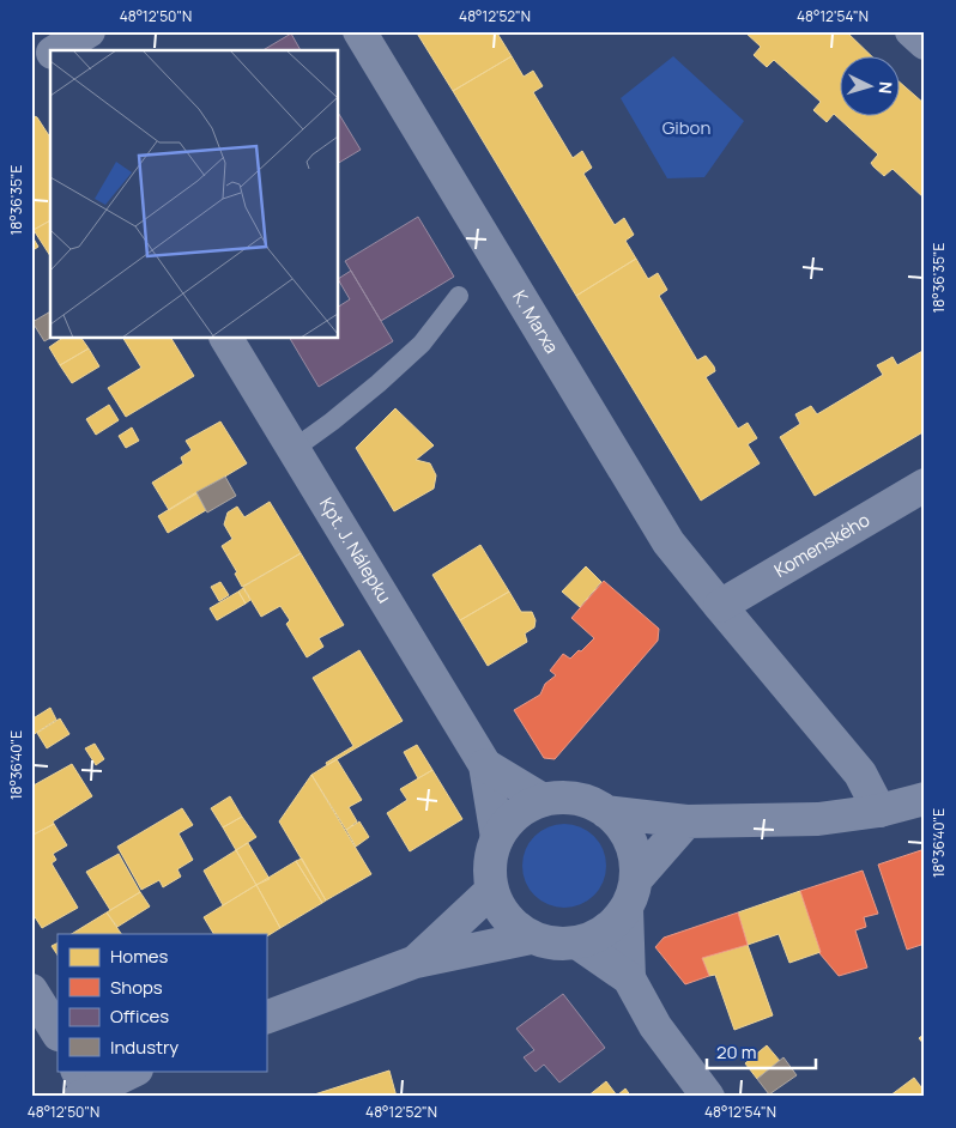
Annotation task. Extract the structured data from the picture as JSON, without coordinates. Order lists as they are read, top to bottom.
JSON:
{
  "streets": {
    "street": ["K. Marxa", "Komenského", "Kpt. J. Nálepku"]
  },
  "crossings": [
    ["K. Marxa", "Komenského"]
  ],
  "parks": ["Gibon"],
  "legend": [
    "Homes",
    "Shops",
    "Offices",
    "Industry"
  ],
  "scale_bar": "20 m",
  "north": "right",
  "coordinates": [
    "48°12'50\"N",
    "48°12'52\"N",
    "48°12'54\"N",
    "18°36'35\"E",
    "18°36'40\"E"
  ]
}
